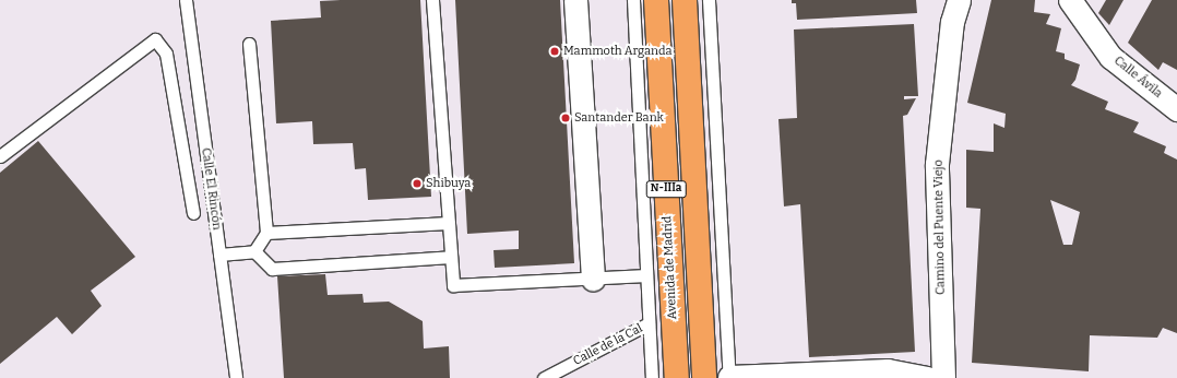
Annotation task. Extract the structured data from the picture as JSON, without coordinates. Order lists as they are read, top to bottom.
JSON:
{
  "streets": {
    "highway": ["N-IIIa", "Avenida de Madrid"],
    "street": ["Calle Ávila", "Camino del Puente Viejo"],
    "lane": ["Calle El Rincón", "Calle de la Cal"]
  },
  "places": ["Mammoth Arganda", "Santander Bank", "Shibuya"]
}
